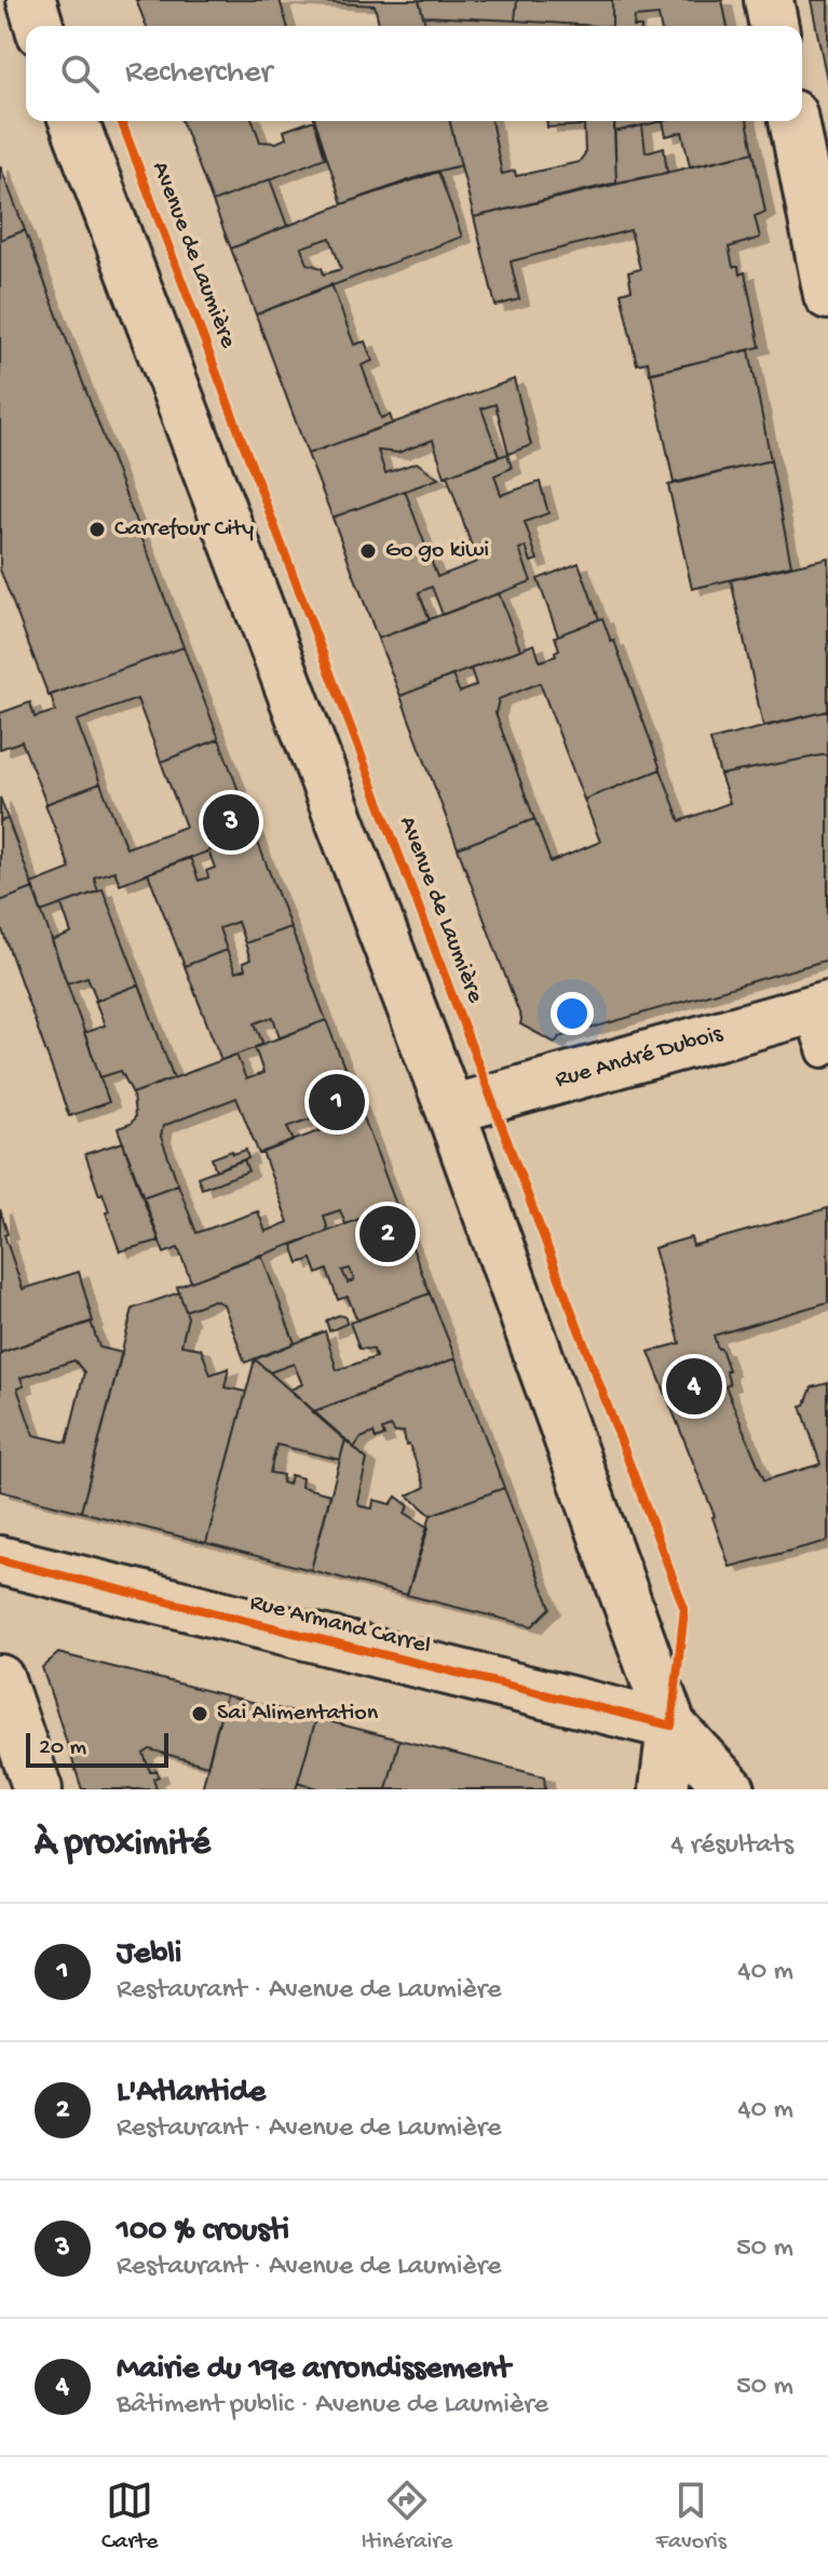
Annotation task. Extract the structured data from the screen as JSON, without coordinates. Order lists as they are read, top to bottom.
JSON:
{
  "streets": {
    "street": ["Rue André Dubois", "Rue Armand Carrel"],
    "cycle path": ["Avenue de Laumière"]
  },
  "places": ["Carrefour City", "Go go kiwi", "Sai Alimentation"],
  "scale_bar": "20 m",
  "page": {
    "search": "Rechercher",
    "pins": [
      "3",
      "1",
      "2",
      "4"
    ],
    "scale": "20 m",
    "heading": ["À proximité", "4 résultats"],
    "list": [
      {
        "mark": "1",
        "name": "Jebli",
        "note": "Restaurant · Avenue de Laumière",
        "value": "40 m"
      },
      {
        "mark": "2",
        "name": "L'Atlantide",
        "note": "Restaurant · Avenue de Laumière",
        "value": "40 m"
      },
      {
        "mark": "3",
        "name": "100 % crousti",
        "note": "Restaurant · Avenue de Laumière",
        "value": "50 m"
      },
      {
        "mark": "4",
        "name": "Mairie du 19e arrondissement",
        "note": "Bâtiment public · Avenue de Laumière",
        "value": "50 m"
      }
    ],
    "nav": ["Carte", "Itinéraire", "Favoris"]
  }
}
